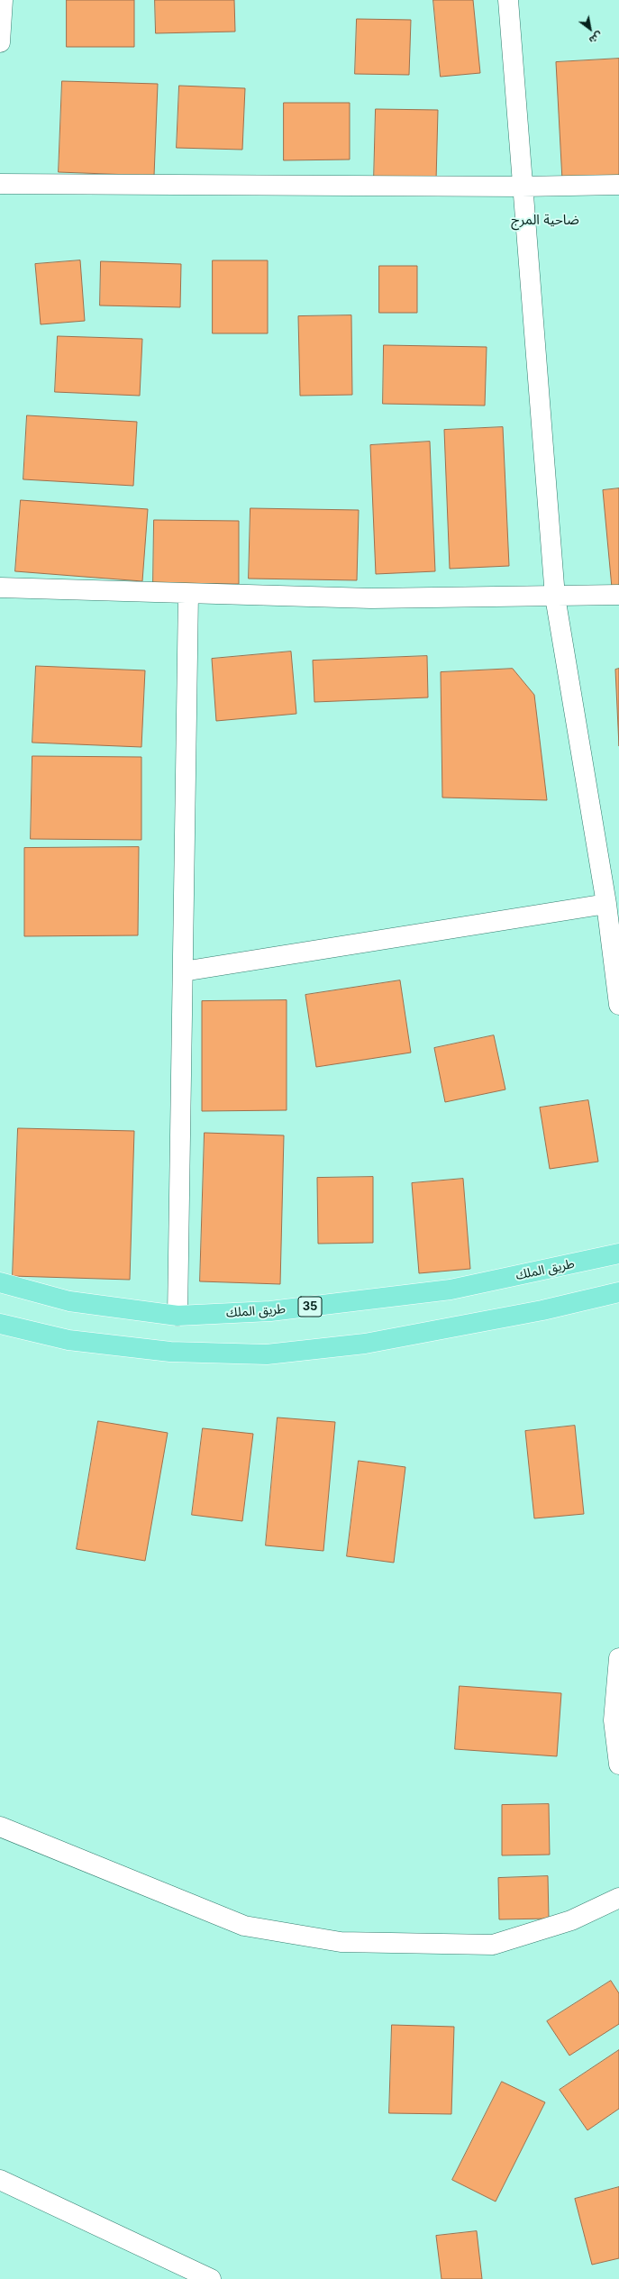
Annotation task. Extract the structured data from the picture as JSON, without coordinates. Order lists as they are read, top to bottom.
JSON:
{
  "streets": {
    "main road": ["طريق الملك", "35"]
  },
  "districts": ["ضاحية المرج"],
  "north": "bottom right"
}
